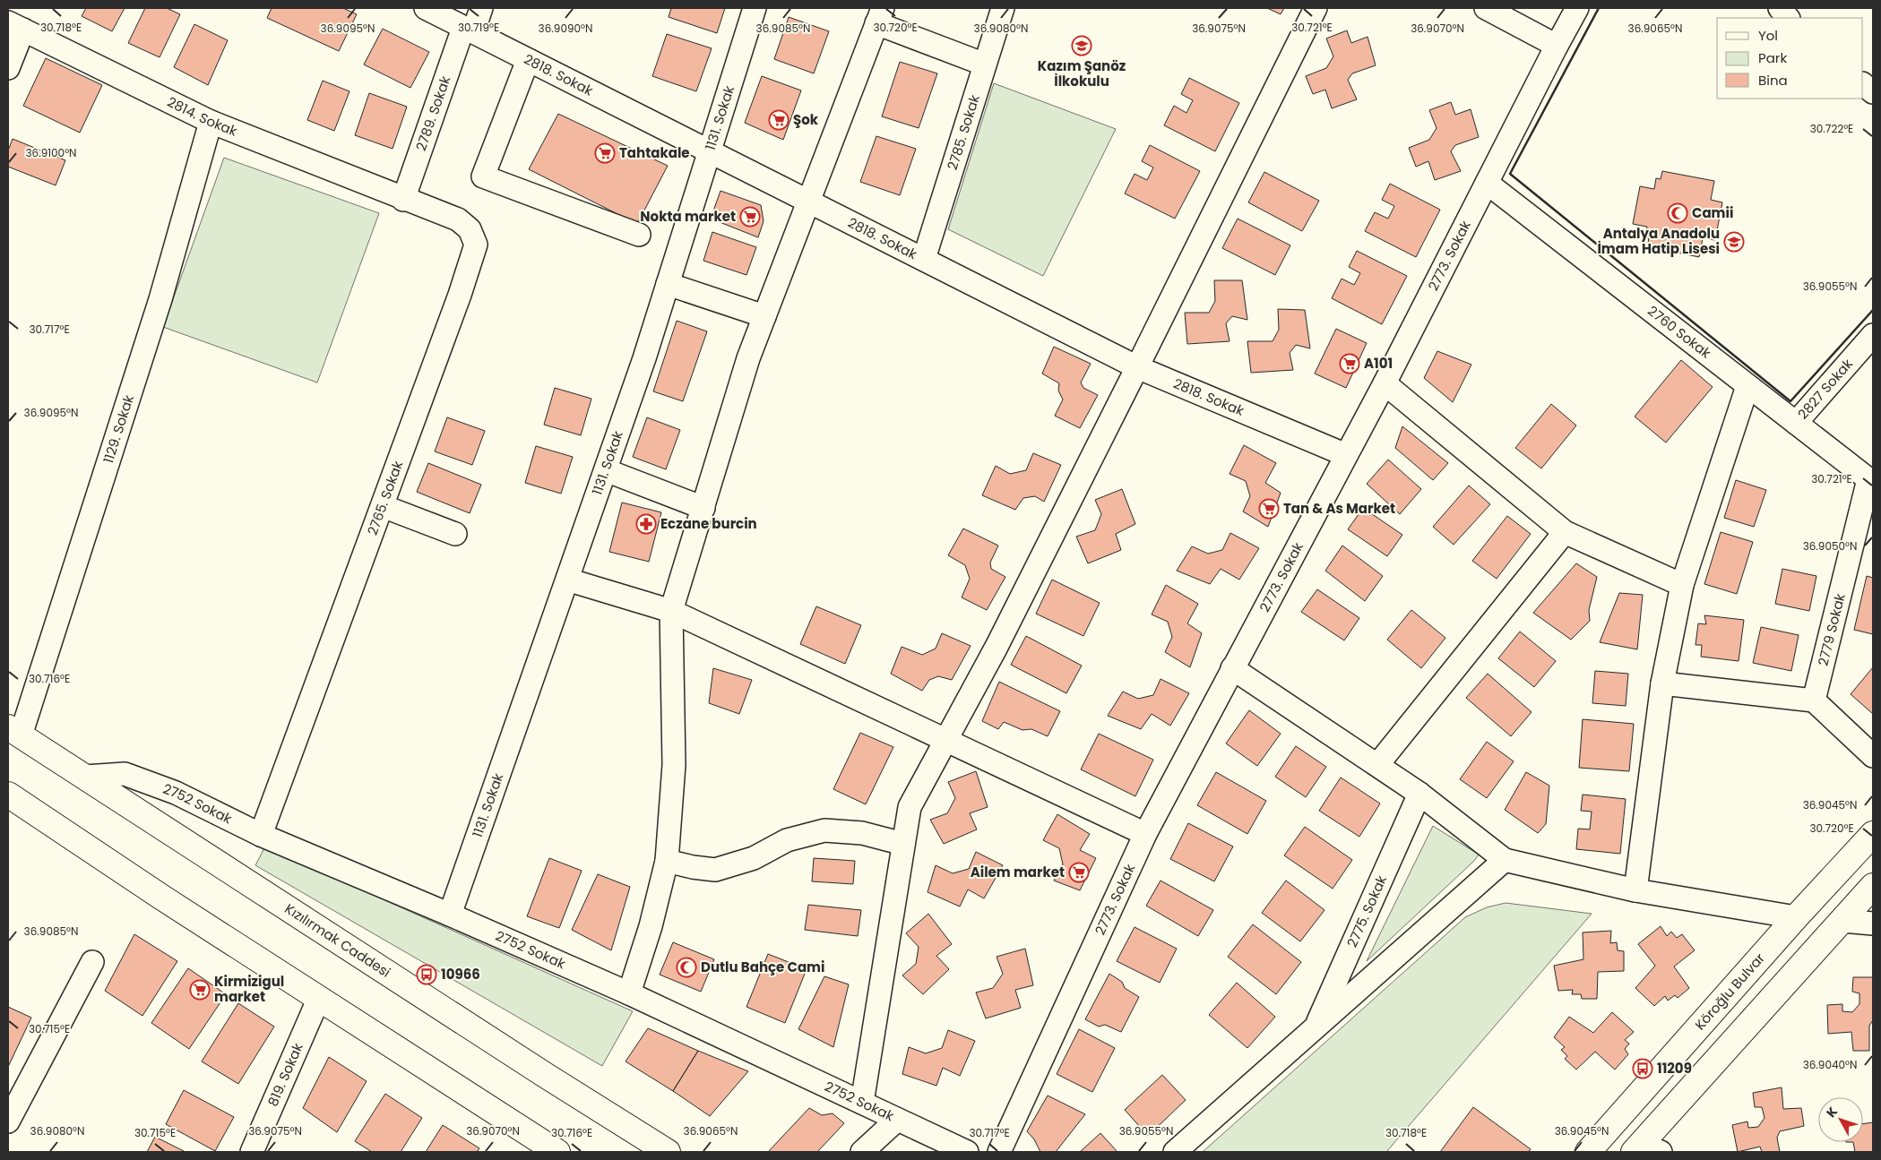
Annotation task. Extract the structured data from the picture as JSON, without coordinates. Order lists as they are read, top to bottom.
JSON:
{
  "streets": {
    "main road": ["Kızılırmak Caddesi", "Köroğlu Bulvar"],
    "street": [
      "2818. Sokak",
      "2789. Sokak",
      "2814. Sokak",
      "1131. Sokak",
      "2785. Sokak",
      "2773. Sokak",
      "2760 Sokak",
      "2827 Sokak",
      "1129. Sokak",
      "2765. Sokak",
      "2779 Sokak",
      "2752 Sokak",
      "2775. Sokak",
      "819. Sokak"
    ]
  },
  "crossings": [
    ["2818. Sokak", "2789. Sokak"],
    ["2818. Sokak", "1131. Sokak"],
    ["2818. Sokak", "2785. Sokak"],
    ["2818. Sokak", "2773. Sokak"],
    ["2789. Sokak", "2814. Sokak"],
    ["2789. Sokak", "2765. Sokak"],
    ["2814. Sokak", "1129. Sokak"],
    ["2814. Sokak", "2765. Sokak"],
    ["1131. Sokak", "2752 Sokak"],
    ["2773. Sokak", "2760 Sokak"],
    ["2760 Sokak", "2827 Sokak"],
    ["2760 Sokak", "2779 Sokak"],
    ["1129. Sokak", "Kızılırmak Caddesi"],
    ["2765. Sokak", "2752 Sokak"],
    ["2752 Sokak", "Kızılırmak Caddesi"]
  ],
  "places": {
    "school or university": ["Kazım Şanöz İlkokulu", "Antalya Anadolu İmam Hatip Lisesi"],
    "supermarket": [
      "Şok",
      "Tahtakale",
      "Nokta market",
      "A101",
      "Tan & As Market",
      "Ailem market",
      "Kirmizigul market"
    ],
    "mosque": ["Camii", "Dutlu Bahçe Cami"],
    "pharmacy": ["Eczane burcin"],
    "bus stop": ["10966", "11209"]
  },
  "legend": ["Yol", "Park", "Bina"],
  "north": "top left",
  "coordinates": [
    "30.720°E",
    "30.721°E",
    "30.718°E",
    "30.719°E",
    "36.9095°N",
    "36.9090°N",
    "36.9085°N",
    "36.9080°N",
    "36.9075°N",
    "36.9070°N",
    "36.9065°N",
    "30.722°E",
    "36.9100°N",
    "36.9055°N",
    "30.717°E",
    "36.9050°N",
    "30.716°E",
    "36.9045°N",
    "30.715°E",
    "36.9040°N"
  ]
}
